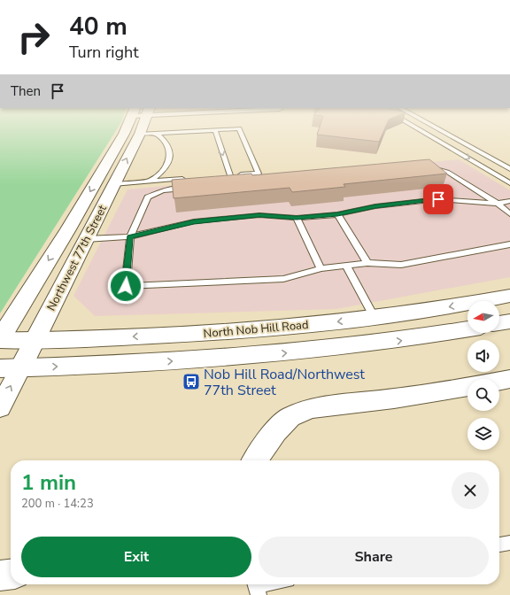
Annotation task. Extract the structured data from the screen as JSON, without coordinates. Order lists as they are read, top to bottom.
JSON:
{
  "streets": {
    "street": ["Northwest 77th Street", "North Nob Hill Road"]
  },
  "crossings": [
    ["Northwest 77th Street", "North Nob Hill Road"]
  ],
  "places": {
    "bus stop": ["Nob Hill Road/Northwest 77th Street"]
  },
  "north": "left",
  "page": {
    "turn": ["40 m", "Turn right"],
    "then": "Then",
    "heading": ["1 min", "200 m · 14:23"],
    "buttons": ["Exit", "Share"]
  }
}
